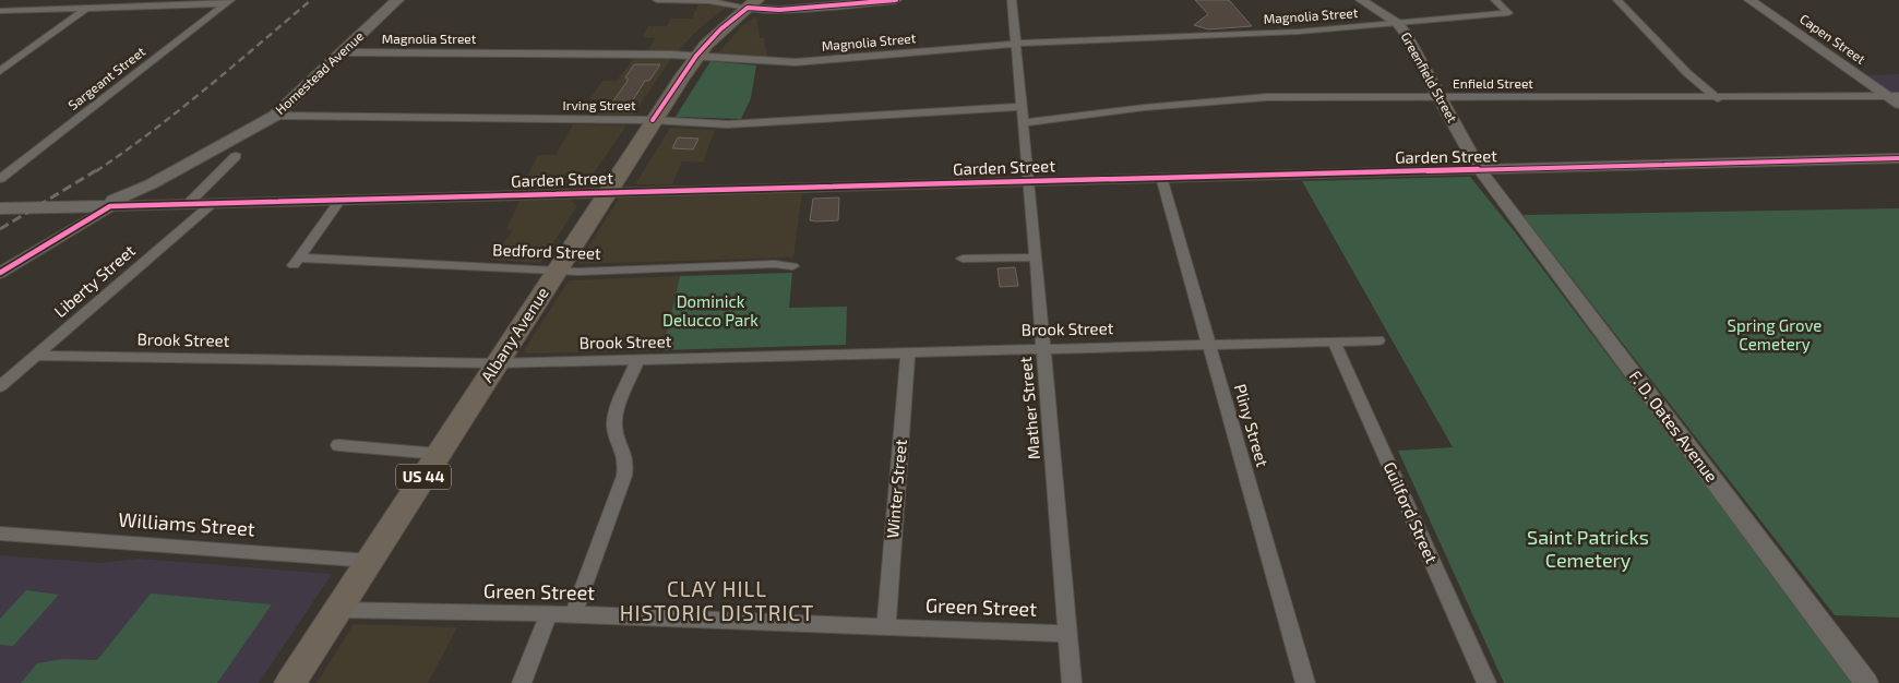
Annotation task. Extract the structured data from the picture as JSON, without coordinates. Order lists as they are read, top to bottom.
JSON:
{
  "streets": {
    "highway": ["Albany Avenue", "US 44"],
    "main road": ["Homestead Avenue", "Garden Street"],
    "street": [
      "Magnolia Street",
      "Capen Street",
      "Greenfield Street",
      "Sargeant Street",
      "Enfield Street",
      "Irving Street",
      "Bedford Street",
      "Liberty Street",
      "Brook Street",
      "Mather Street",
      "Pliny Street",
      "F. D. Oates Avenue",
      "Winter Street",
      "Guilford Street",
      "Williams Street",
      "Green Street"
    ]
  },
  "crossings": [
    ["Magnolia Street", "Homestead Avenue"],
    ["Magnolia Street", "Greenfield Street"],
    ["Magnolia Street", "Albany Avenue"],
    ["Magnolia Street", "Mather Street"],
    ["Capen Street", "Enfield Street"],
    ["Homestead Avenue", "Irving Street"],
    ["Homestead Avenue", "Garden Street"],
    ["Greenfield Street", "Enfield Street"],
    ["Greenfield Street", "Garden Street"],
    ["Greenfield Street", "F. D. Oates Avenue"],
    ["Enfield Street", "Mather Street"],
    ["Irving Street", "Albany Avenue"],
    ["Irving Street", "Mather Street"],
    ["Garden Street", "Bedford Street"],
    ["Garden Street", "Liberty Street"],
    ["Garden Street", "Albany Avenue"],
    ["Garden Street", "Mather Street"],
    ["Garden Street", "Pliny Street"],
    ["Garden Street", "F. D. Oates Avenue"],
    ["Bedford Street", "Albany Avenue"],
    ["Liberty Street", "Brook Street"],
    ["Brook Street", "Albany Avenue"],
    ["Brook Street", "Mather Street"],
    ["Brook Street", "Pliny Street"],
    ["Brook Street", "Winter Street"],
    ["Brook Street", "Guilford Street"],
    ["Albany Avenue", "Williams Street"],
    ["Albany Avenue", "Green Street"],
    ["Mather Street", "Green Street"],
    ["Winter Street", "Green Street"]
  ],
  "districts": ["CLAY HILL HISTORIC DISTRICT"],
  "parks": ["Dominick Delucco Park", "Spring Grove Cemetery", "Saint Patricks Cemetery"]
}
